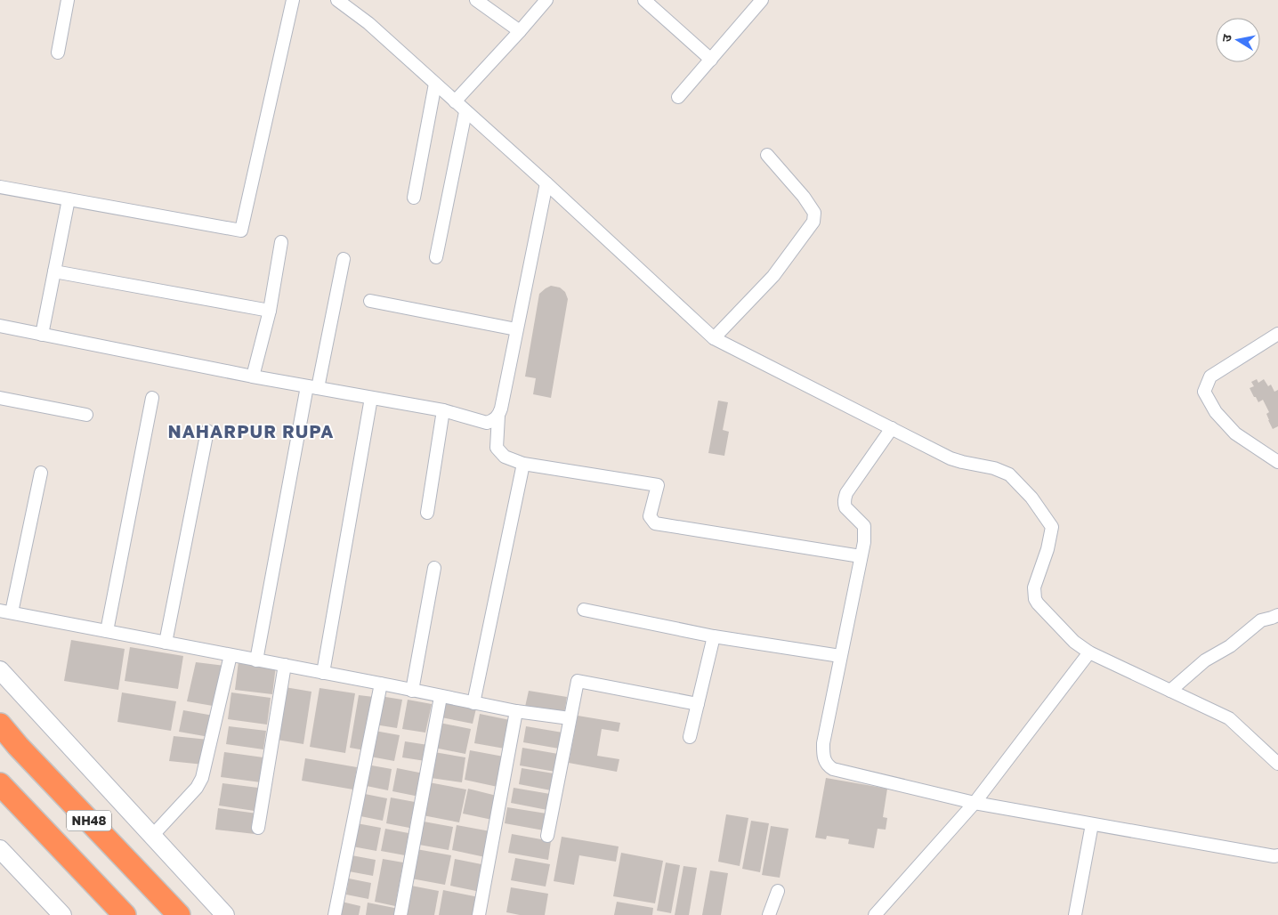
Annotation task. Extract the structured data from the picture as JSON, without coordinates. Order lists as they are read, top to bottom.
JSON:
{
  "streets": {
    "highway": ["NH48"]
  },
  "districts": ["NAHARPUR RUPA"],
  "north": "left"
}
